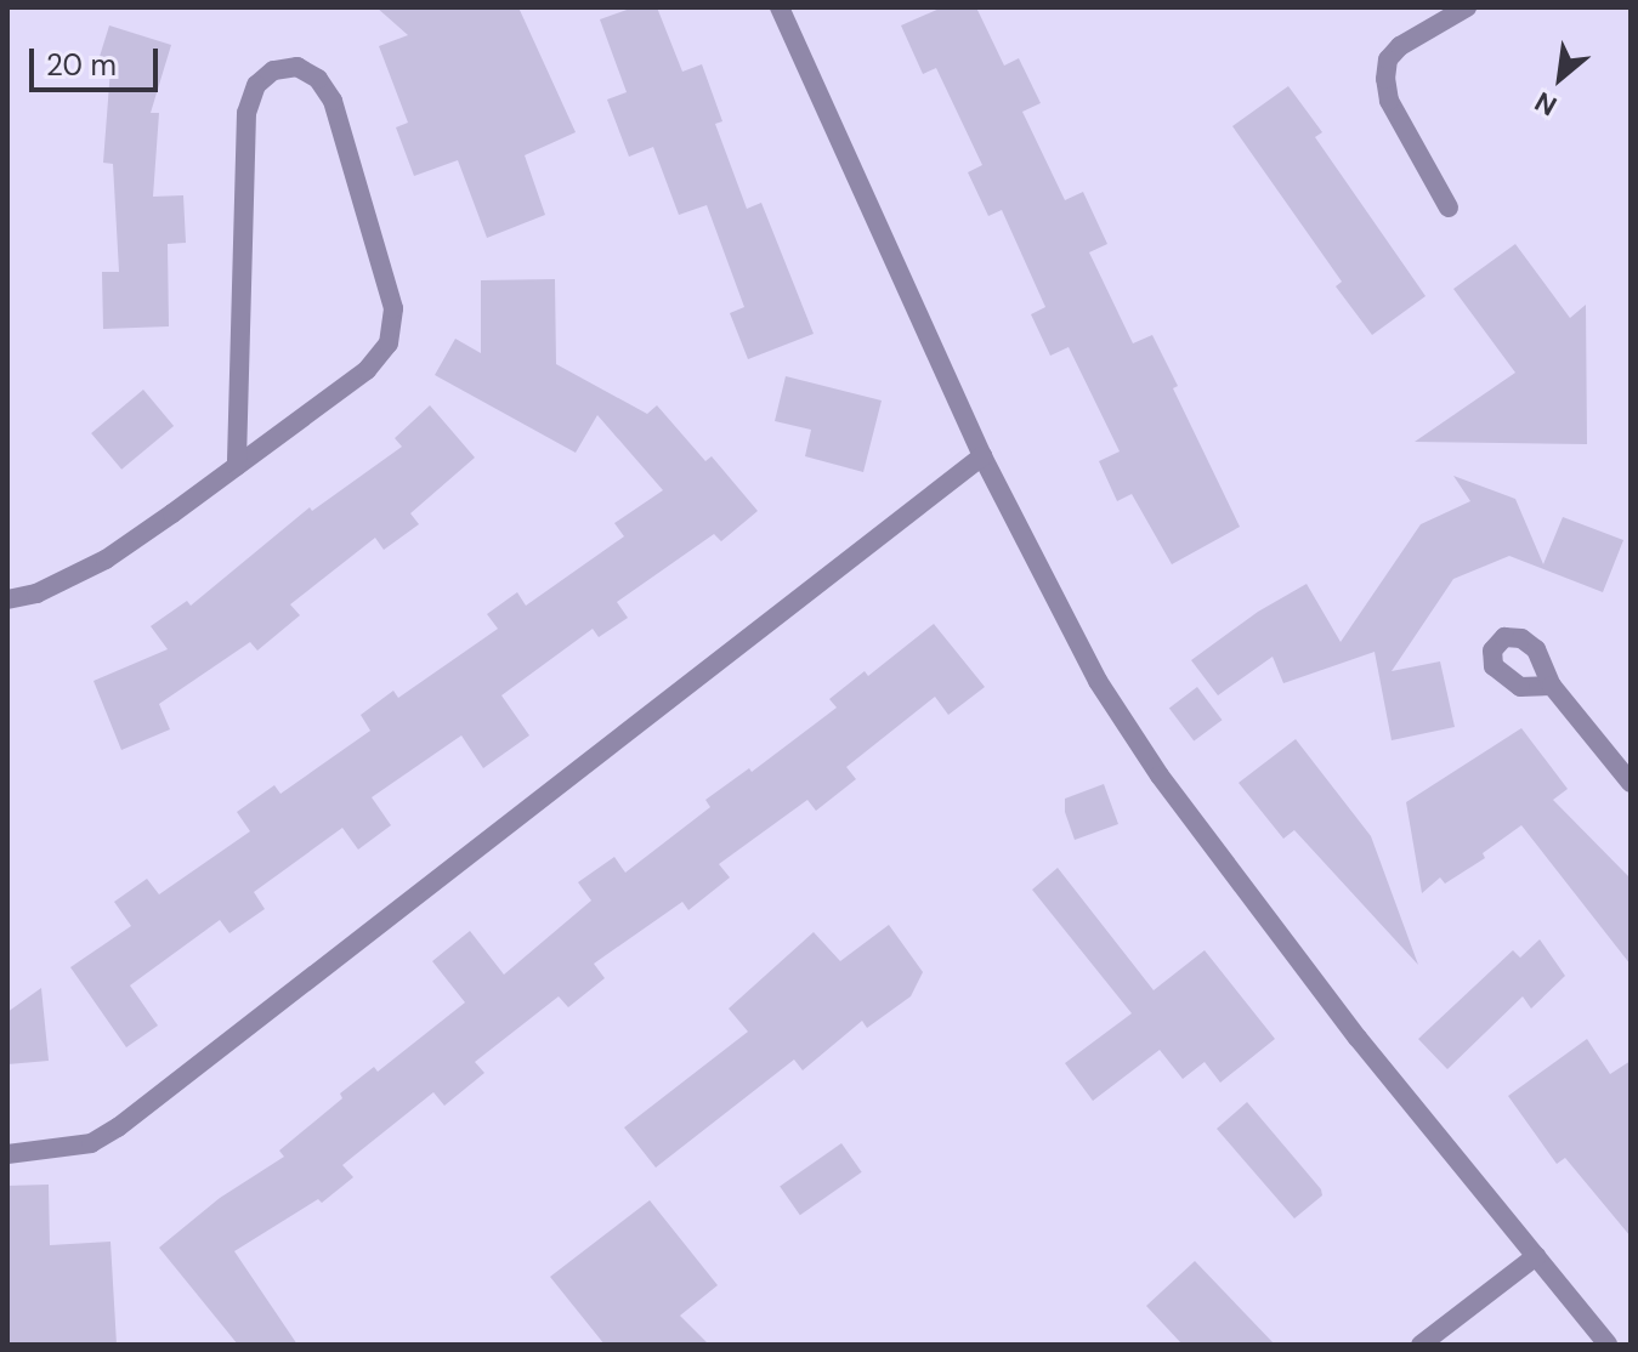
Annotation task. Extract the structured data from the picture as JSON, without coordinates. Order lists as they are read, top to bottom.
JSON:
{
  "scale_bar": "20 m",
  "north": "bottom left"
}
